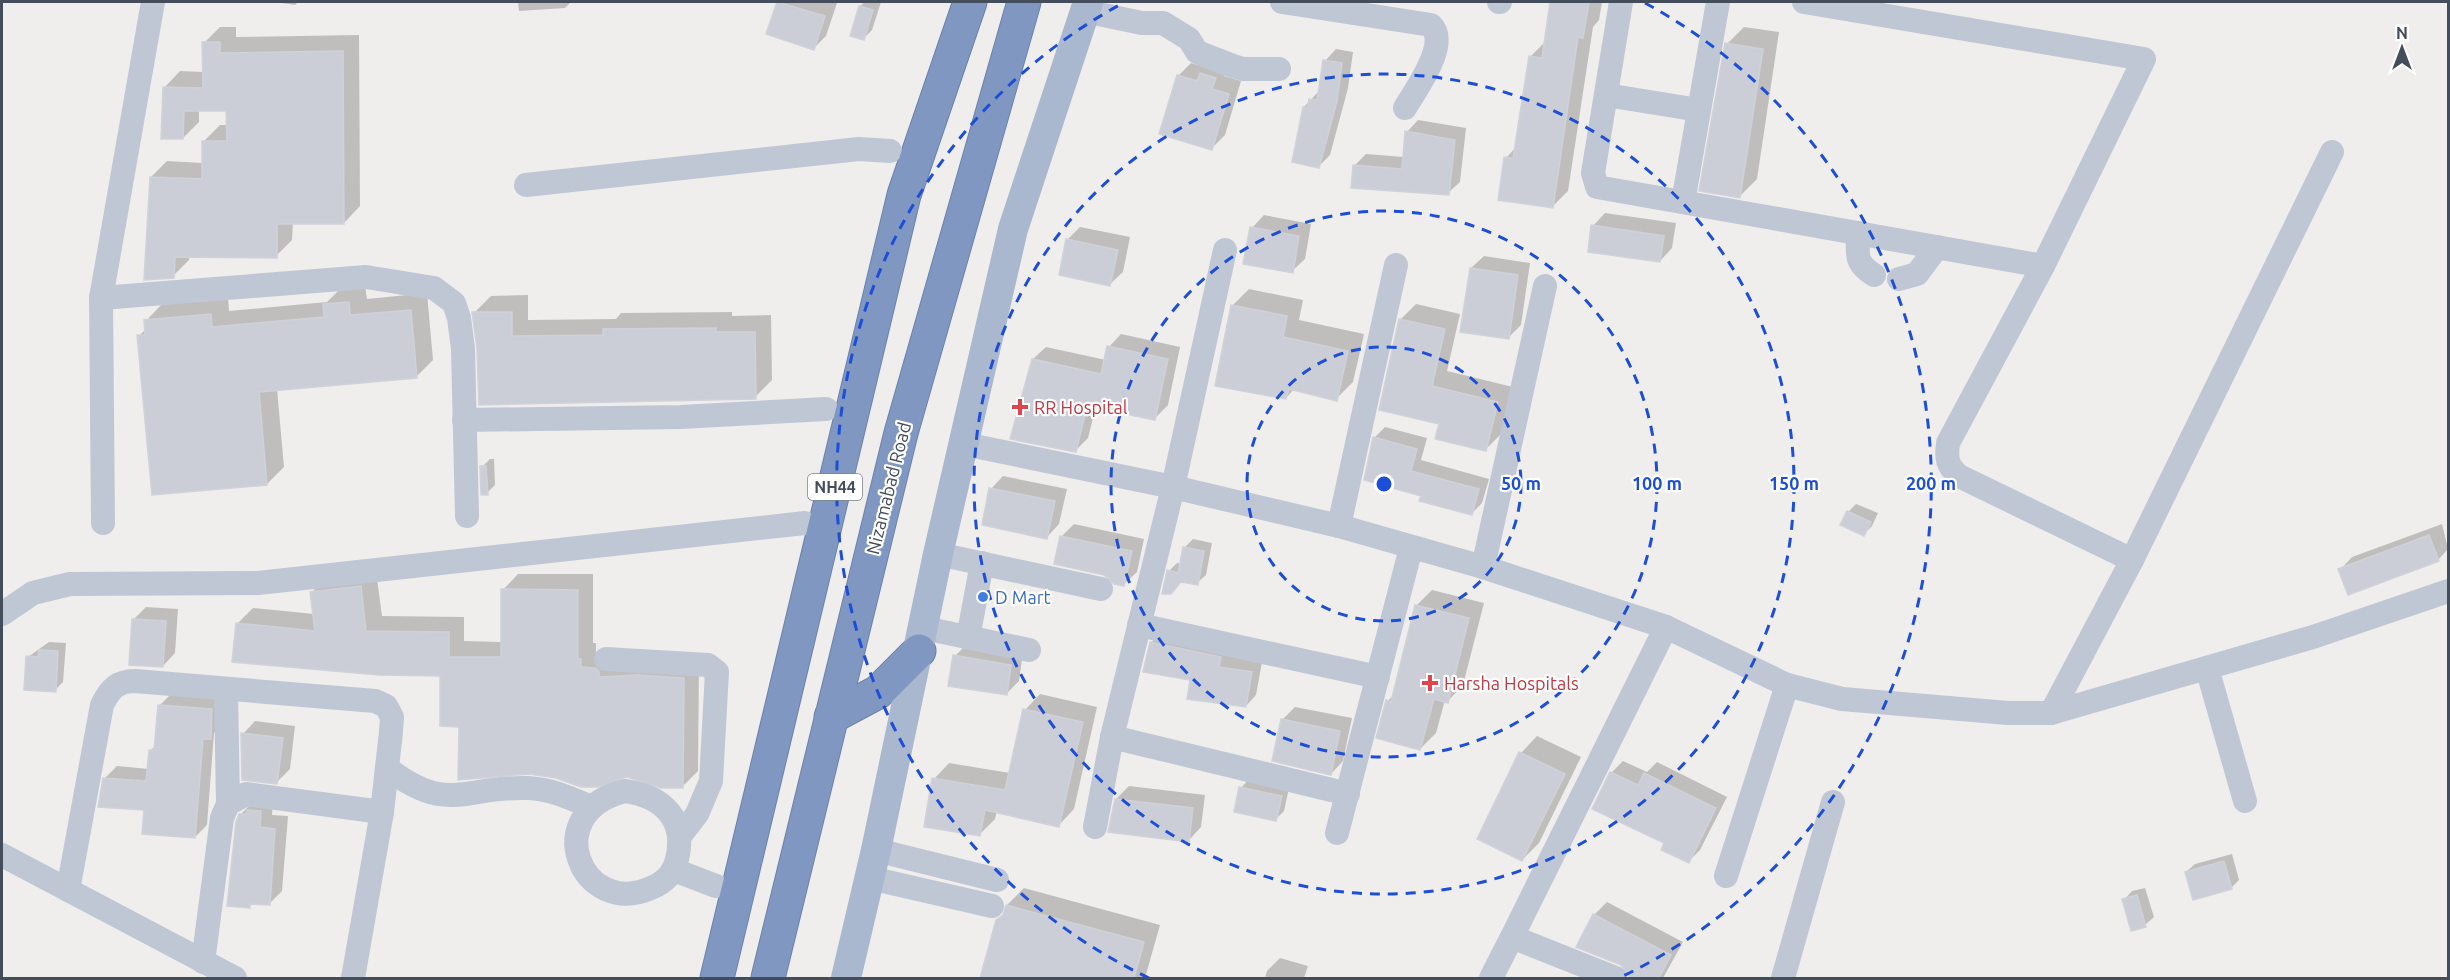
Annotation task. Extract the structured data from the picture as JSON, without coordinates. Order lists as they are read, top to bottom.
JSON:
{
  "streets": {
    "highway": ["NH44", "Nizamabad Road"]
  },
  "places": {
    "health": ["RR Hospital", "Harsha Hospitals"],
    "other": ["D Mart"]
  },
  "north": "top",
  "rings": [
    "50 m",
    "100 m",
    "150 m",
    "200 m"
  ]
}
